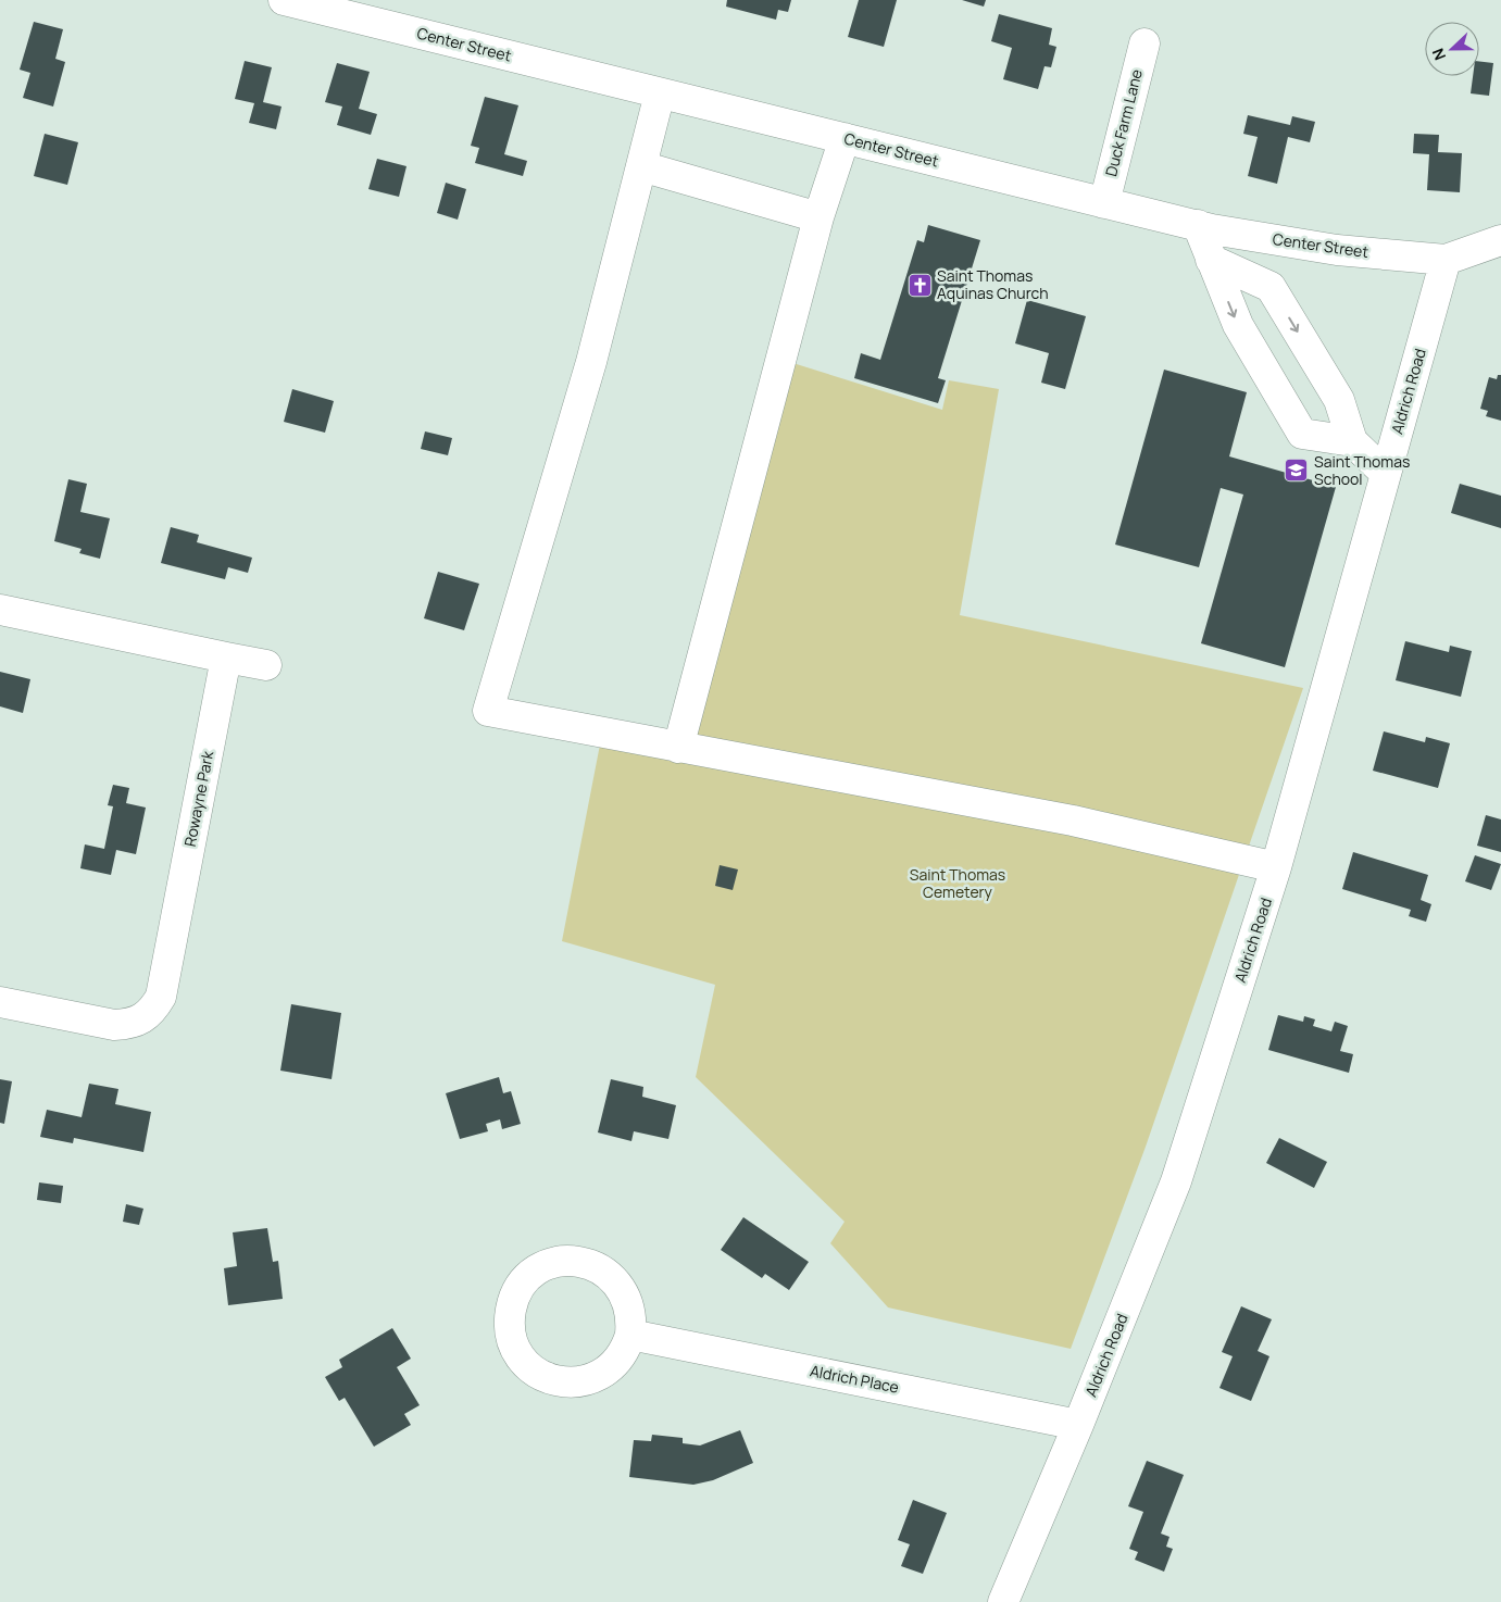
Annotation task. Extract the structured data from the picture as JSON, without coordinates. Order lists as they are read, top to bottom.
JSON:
{
  "streets": {
    "street": [
      "Center Street",
      "Duck Farm Lane",
      "Aldrich Road",
      "Rowayne Park",
      "Aldrich Place"
    ]
  },
  "crossings": [
    ["Center Street", "Duck Farm Lane"],
    ["Center Street", "Aldrich Road"],
    ["Aldrich Road", "Aldrich Place"]
  ],
  "parks": ["Saint Thomas Cemetery"],
  "places": {
    "church": ["Saint Thomas Aquinas Church"],
    "school or university": ["Saint Thomas School"]
  },
  "north": "left"
}
